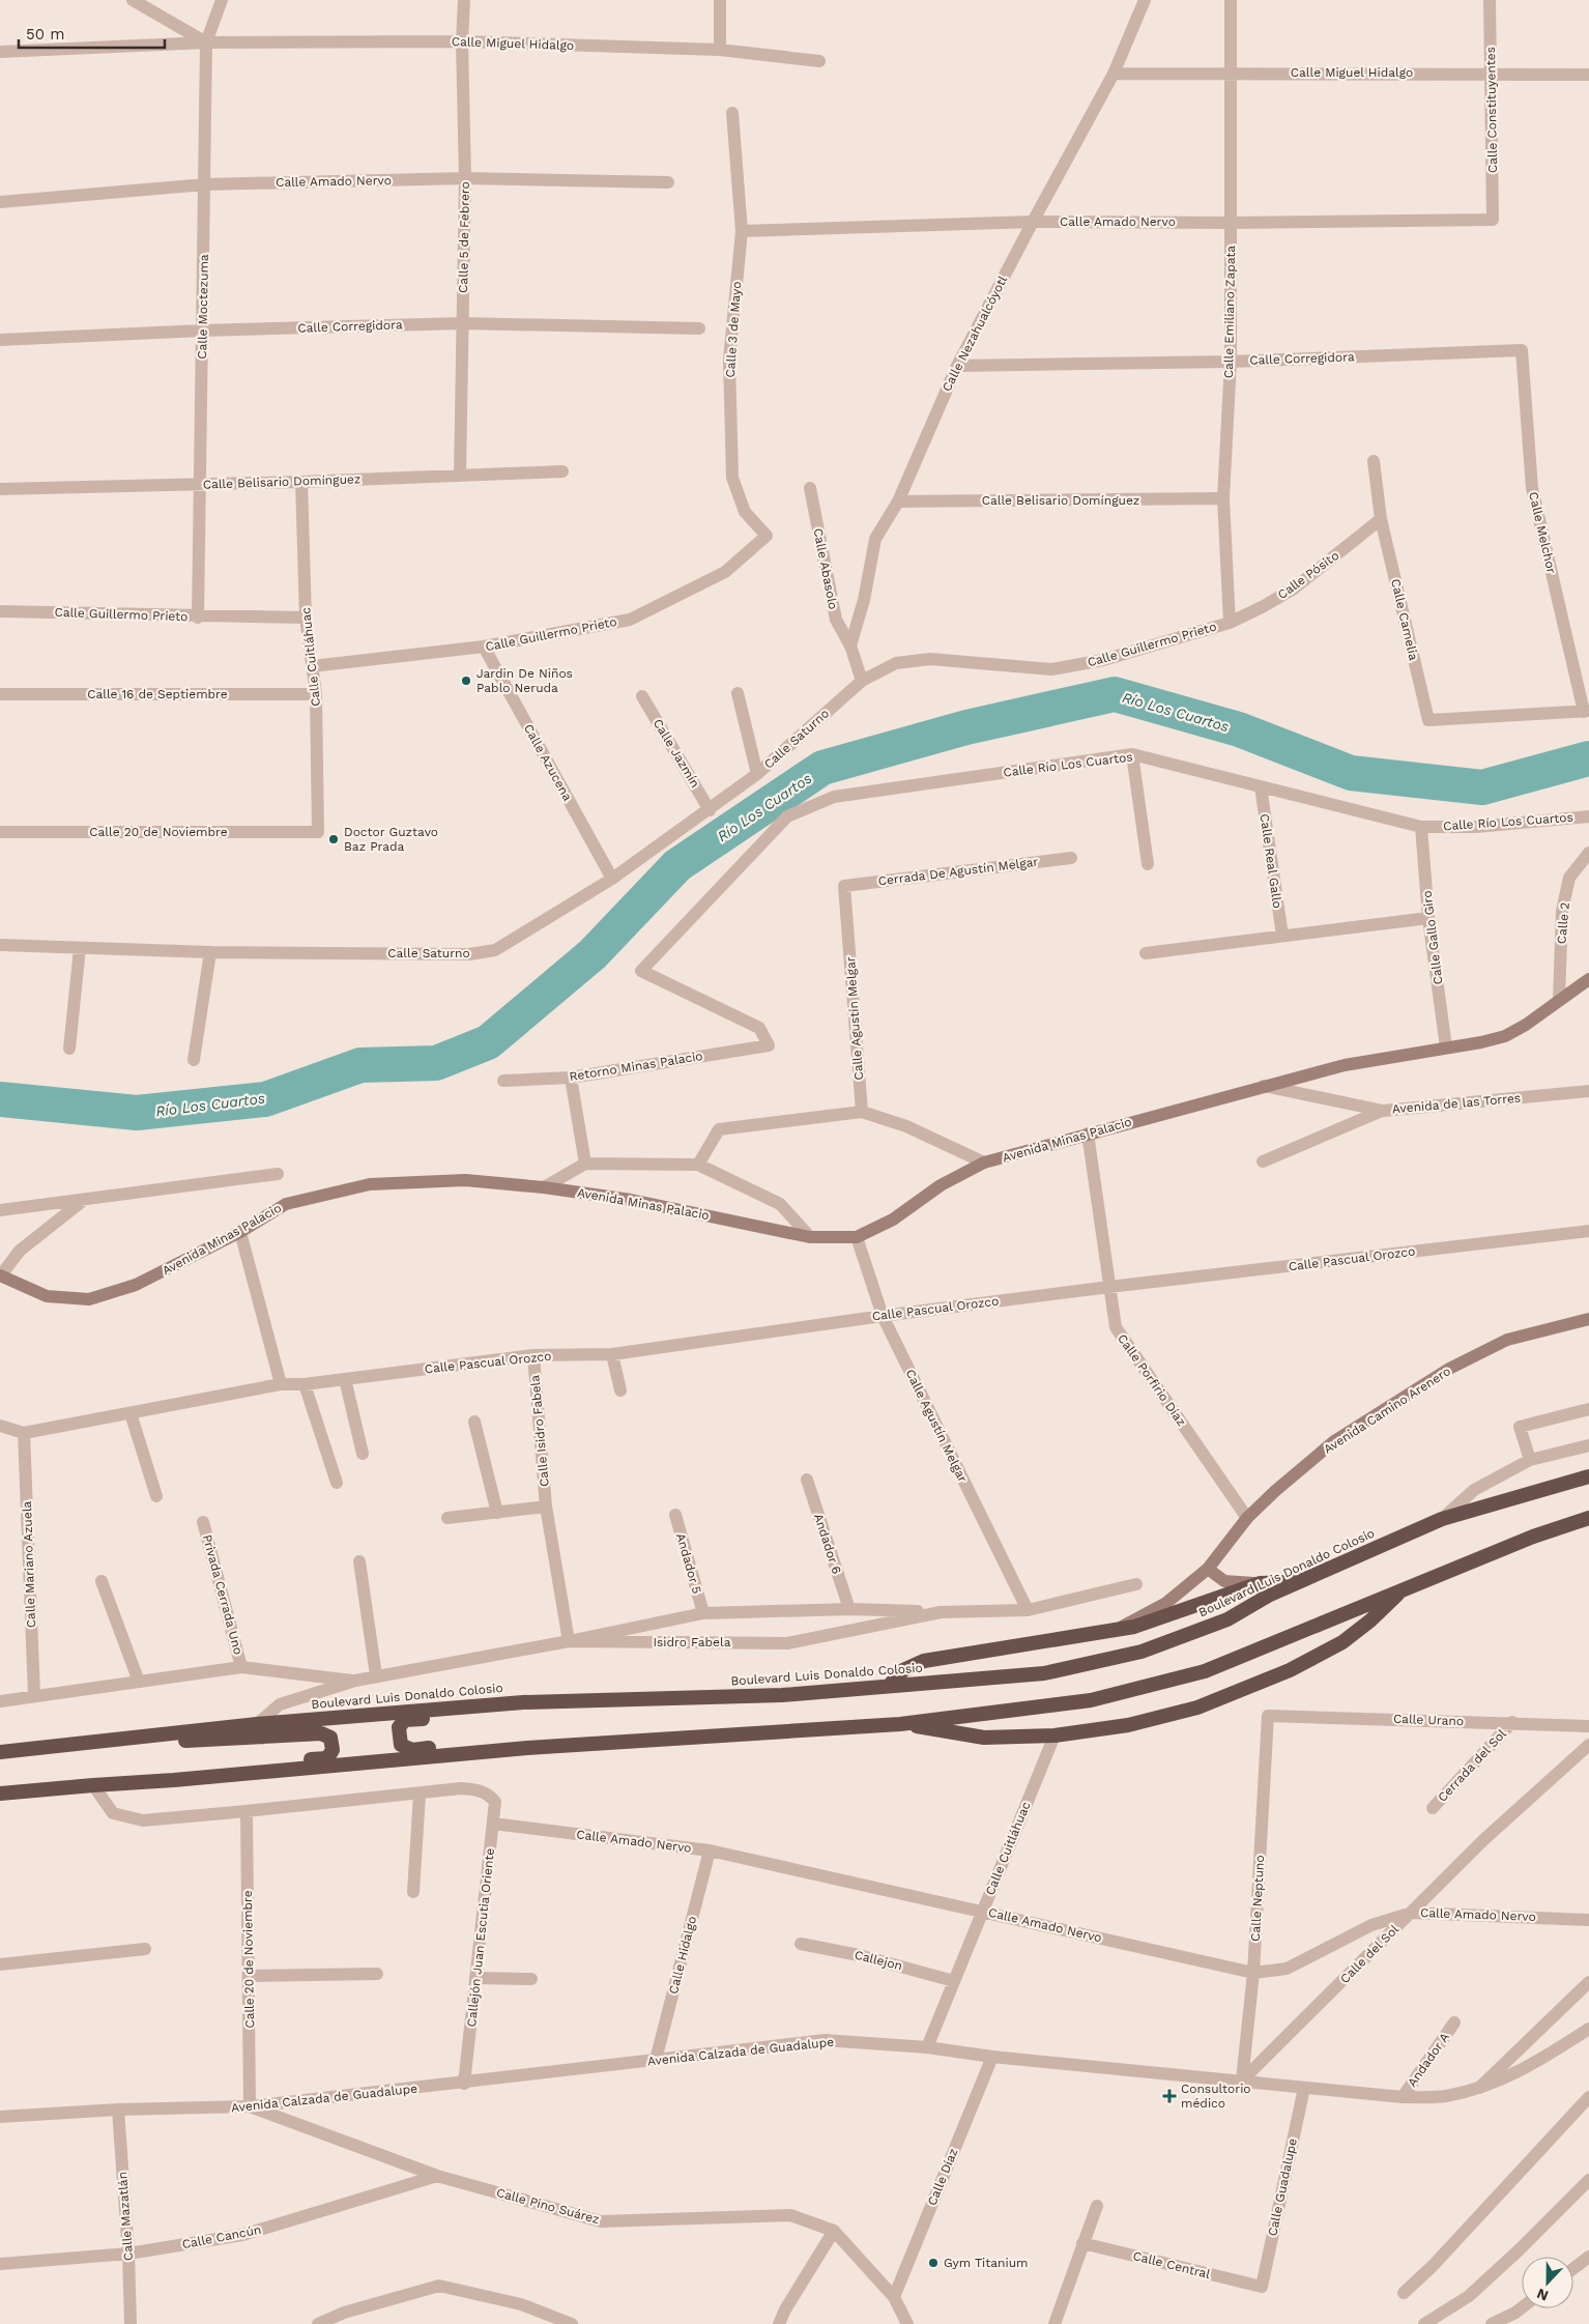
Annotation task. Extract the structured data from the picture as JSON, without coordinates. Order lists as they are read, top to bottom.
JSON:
{
  "streets": {
    "highway": ["Boulevard Luis Donaldo Colosio"],
    "main road": ["Avenida Minas Palacio", "Avenida Camino Arenero"],
    "street": [
      "Calle Miguel Hidalgo",
      "Calle Constituyentes",
      "Calle Amado Nervo",
      "Calle 5 de Febrero",
      "Calle Moctezuma",
      "Calle Emiliano Zapata",
      "Calle Corregidora",
      "Calle 3 de Mayo",
      "Calle Nezahualcóyotl",
      "Calle Belisario Domínguez",
      "Calle Melchor",
      "Calle Abasolo",
      "Calle Pósito",
      "Calle Guillermo Prieto",
      "Calle Camelia",
      "Calle Cuitláhuac",
      "Calle 16 de Septiembre",
      "Calle Saturno",
      "Calle Jazmín",
      "Calle Azucena",
      "Calle Río Los Cuartos",
      "Calle 20 de Noviembre",
      "Calle Real Gallo",
      "Cerrada De Agustín Melgar",
      "Calle 2",
      "Calle Gallo Giro",
      "Calle Agustín Melgar",
      "Retorno Minas Palacio",
      "Avenida de las Torres",
      "Calle Pascual Orozco",
      "Calle Porfirio Díaz",
      "Calle Isidro Fabela",
      "Andador 6",
      "Andador 5",
      "Calle Mariano Azuela",
      "Privada Cerrada Uno",
      "Isidro Fabela",
      "Calle Urano",
      "Cerrada del Sol",
      "Calle Neptuno",
      "Callejón Juan Escutia Oriente",
      "Calle del Sol",
      "Calle Hidalgo",
      "Callejon",
      "Avenida Calzada de Guadalupe",
      "Andador A",
      "Calle Díaz",
      "Calle Guadalupe",
      "Calle Pino Suárez",
      "Calle Mazatlán",
      "Calle Cancún",
      "Calle Central"
    ]
  },
  "crossings": [
    ["Calle Miguel Hidalgo", "Calle Constituyentes"],
    ["Calle Miguel Hidalgo", "Calle 5 de Febrero"],
    ["Calle Miguel Hidalgo", "Calle Moctezuma"],
    ["Calle Miguel Hidalgo", "Calle Emiliano Zapata"],
    ["Calle Miguel Hidalgo", "Calle Nezahualcóyotl"],
    ["Calle Constituyentes", "Calle Amado Nervo"],
    ["Calle Amado Nervo", "Calle 5 de Febrero"],
    ["Calle Amado Nervo", "Calle Moctezuma"],
    ["Calle Amado Nervo", "Calle Emiliano Zapata"],
    ["Calle Amado Nervo", "Calle 3 de Mayo"],
    ["Calle Amado Nervo", "Calle Nezahualcóyotl"],
    ["Calle Amado Nervo", "Calle Cuitláhuac"],
    ["Calle Amado Nervo", "Calle Neptuno"],
    ["Calle Amado Nervo", "Callejón Juan Escutia Oriente"],
    ["Calle Amado Nervo", "Calle del Sol"],
    ["Calle Amado Nervo", "Calle Hidalgo"],
    ["Calle 5 de Febrero", "Calle Corregidora"],
    ["Calle 5 de Febrero", "Calle Belisario Domínguez"],
    ["Calle Moctezuma", "Calle Corregidora"],
    ["Calle Moctezuma", "Calle Belisario Domínguez"],
    ["Calle Moctezuma", "Calle Guillermo Prieto"],
    ["Calle Emiliano Zapata", "Calle Corregidora"],
    ["Calle Emiliano Zapata", "Calle Belisario Domínguez"],
    ["Calle Emiliano Zapata", "Calle Pósito"],
    ["Calle Emiliano Zapata", "Calle Guillermo Prieto"],
    ["Calle Corregidora", "Calle Nezahualcóyotl"],
    ["Calle Corregidora", "Calle Melchor"],
    ["Calle 3 de Mayo", "Calle Guillermo Prieto"],
    ["Calle Nezahualcóyotl", "Calle Belisario Domínguez"],
    ["Calle Nezahualcóyotl", "Calle Abasolo"],
    ["Calle Belisario Domínguez", "Calle Cuitláhuac"],
    ["Calle Melchor", "Calle Camelia"],
    ["Calle Pósito", "Calle Guillermo Prieto"],
    ["Calle Pósito", "Calle Camelia"],
    ["Calle Guillermo Prieto", "Calle Cuitláhuac"],
    ["Calle Guillermo Prieto", "Calle Saturno"],
    ["Calle Guillermo Prieto", "Calle Azucena"],
    ["Calle Cuitláhuac", "Calle 16 de Septiembre"],
    ["Calle Cuitláhuac", "Calle 20 de Noviembre"],
    ["Calle Cuitláhuac", "Callejon"],
    ["Calle Cuitláhuac", "Avenida Calzada de Guadalupe"],
    ["Calle Saturno", "Calle Jazmín"],
    ["Calle Saturno", "Calle Azucena"],
    ["Calle Río Los Cuartos", "Calle Real Gallo"],
    ["Calle Río Los Cuartos", "Calle Gallo Giro"],
    ["Calle Río Los Cuartos", "Retorno Minas Palacio"],
    ["Calle 20 de Noviembre", "Avenida Calzada de Guadalupe"],
    ["Calle 20 de Noviembre", "Calle Pino Suárez"],
    ["Cerrada De Agustín Melgar", "Calle Agustín Melgar"],
    ["Calle 2", "Avenida Minas Palacio"],
    ["Calle Gallo Giro", "Avenida Minas Palacio"],
    ["Calle Agustín Melgar", "Avenida Minas Palacio"],
    ["Calle Agustín Melgar", "Calle Pascual Orozco"],
    ["Calle Agustín Melgar", "Isidro Fabela"],
    ["Avenida de las Torres", "Avenida Minas Palacio"],
    ["Avenida Minas Palacio", "Calle Porfirio Díaz"],
    ["Calle Pascual Orozco", "Calle Porfirio Díaz"],
    ["Calle Pascual Orozco", "Calle Isidro Fabela"],
    ["Calle Pascual Orozco", "Calle Mariano Azuela"],
    ["Calle Porfirio Díaz", "Avenida Camino Arenero"],
    ["Calle Isidro Fabela", "Isidro Fabela"],
    ["Boulevard Luis Donaldo Colosio", "Isidro Fabela"],
    ["Calle Urano", "Cerrada del Sol"],
    ["Calle Urano", "Calle Neptuno"],
    ["Calle Neptuno", "Calle del Sol"],
    ["Calle Neptuno", "Avenida Calzada de Guadalupe"],
    ["Callejón Juan Escutia Oriente", "Avenida Calzada de Guadalupe"],
    ["Calle del Sol", "Avenida Calzada de Guadalupe"],
    ["Calle Hidalgo", "Avenida Calzada de Guadalupe"],
    ["Avenida Calzada de Guadalupe", "Andador A"],
    ["Avenida Calzada de Guadalupe", "Calle Díaz"],
    ["Avenida Calzada de Guadalupe", "Calle Guadalupe"],
    ["Avenida Calzada de Guadalupe", "Calle Pino Suárez"],
    ["Avenida Calzada de Guadalupe", "Calle Mazatlán"],
    ["Calle Díaz", "Calle Pino Suárez"],
    ["Calle Guadalupe", "Calle Central"],
    ["Calle Pino Suárez", "Calle Cancún"],
    ["Calle Mazatlán", "Calle Cancún"]
  ],
  "water": ["Río Los Cuartos"],
  "places": {
    "other": ["Jardin De Niños Pablo Neruda", "Doctor Guztavo Baz Prada", "Gym Titanium"],
    "health": ["Consultorio médico"]
  },
  "scale_bar": "50 m",
  "north": "bottom"
}
